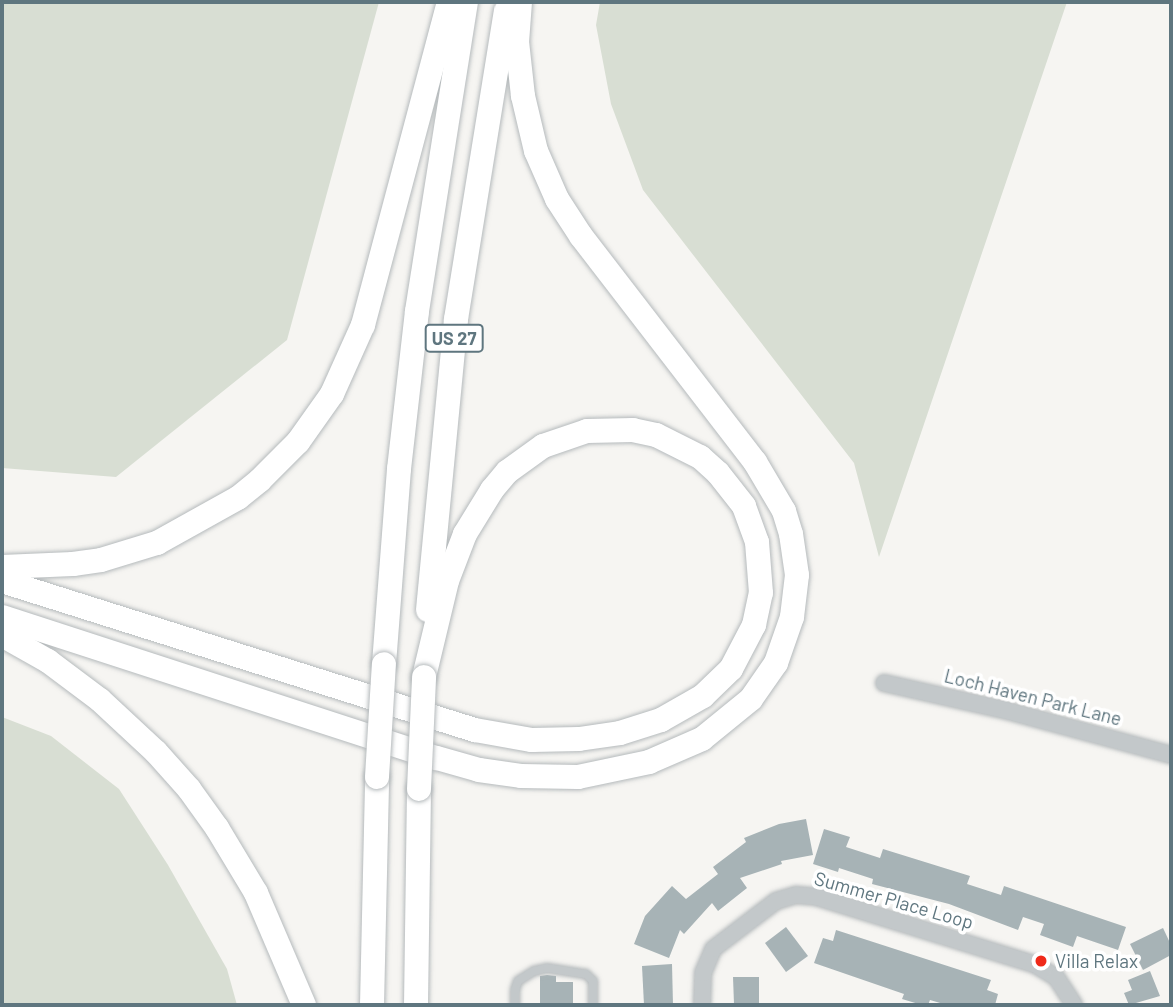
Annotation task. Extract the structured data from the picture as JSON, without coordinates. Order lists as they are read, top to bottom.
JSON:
{
  "streets": {
    "highway": ["US 27"],
    "street": ["Loch Haven Park Lane", "Summer Place Loop"]
  },
  "places": ["Villa Relax"]
}
